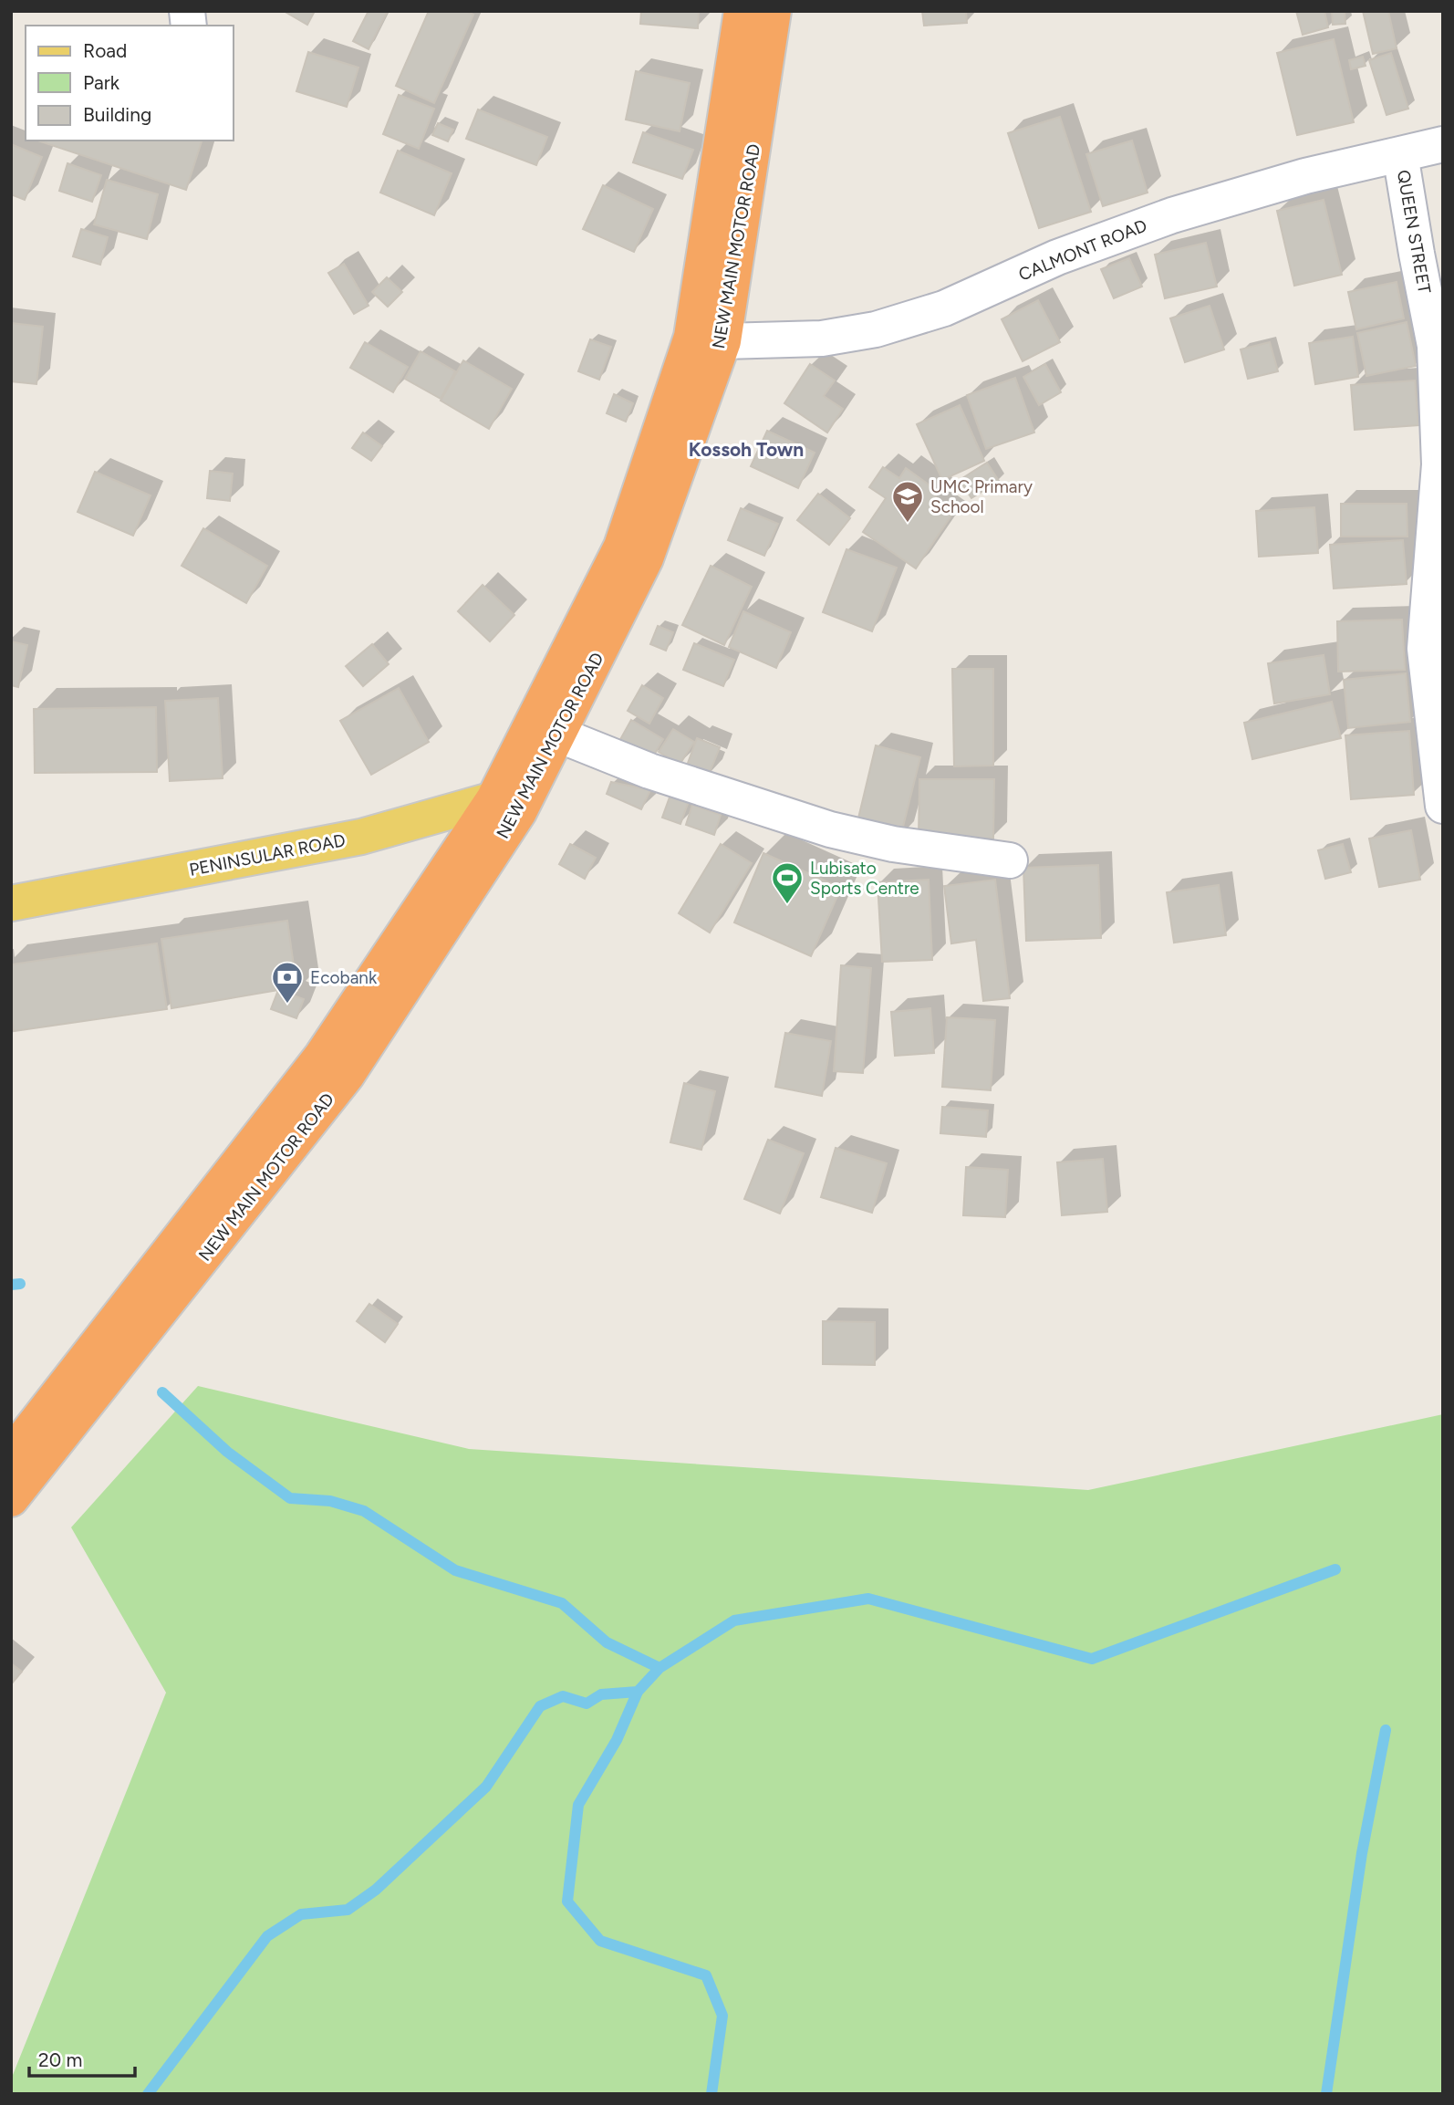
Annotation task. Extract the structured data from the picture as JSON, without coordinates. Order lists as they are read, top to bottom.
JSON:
{
  "streets": {
    "highway": ["NEW MAIN MOTOR ROAD"],
    "main road": ["PENINSULAR ROAD"],
    "street": ["QUEEN STREET", "CALMONT ROAD"]
  },
  "crossings": [
    ["QUEEN STREET", "CALMONT ROAD"],
    ["NEW MAIN MOTOR ROAD", "CALMONT ROAD"],
    ["NEW MAIN MOTOR ROAD", "PENINSULAR ROAD"]
  ],
  "districts": ["Kossoh Town"],
  "places": {
    "school or university": ["UMC Primary School"],
    "sports": ["Lubisato Sports Centre"],
    "bank": ["Ecobank"]
  },
  "legend": ["Road", "Park", "Building"],
  "scale_bar": "20 m"
}
